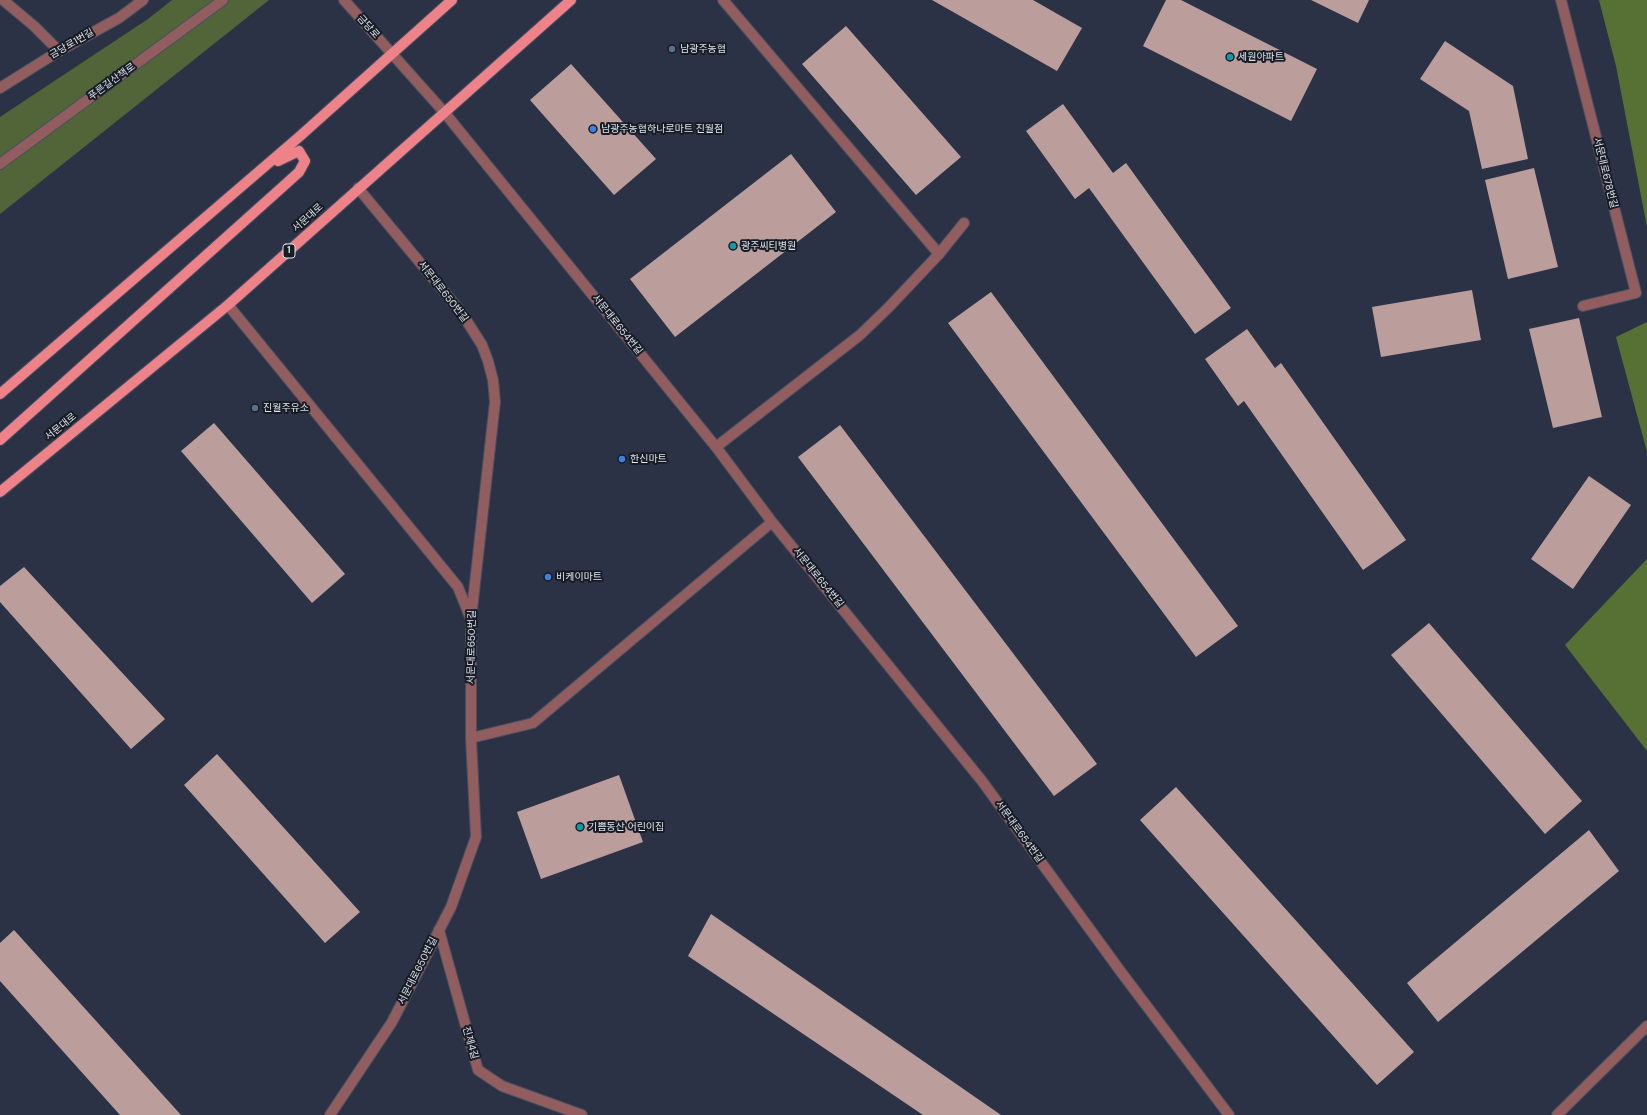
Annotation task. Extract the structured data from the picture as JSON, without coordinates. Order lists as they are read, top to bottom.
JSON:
{
  "streets": {
    "main road": ["서문대로", "1"],
    "street": [
      "금당로",
      "금당로1번길",
      "푸른길산책로",
      "서문대로678번길",
      "서문대로650번길",
      "서문대로654번길",
      "진제4길"
    ]
  },
  "crossings": [
    ["금당로", "서문대로654번길"],
    ["서문대로", "서문대로650번길"],
    ["서문대로", "서문대로654번길"],
    ["서문대로650번길", "진제4길"]
  ],
  "places": [
    "남광주농협",
    "세원아파트",
    "남광주농협하나로마트 진월점",
    "광주씨티병원",
    "진월주유소",
    "한신마트",
    "비케이마트",
    "기쁨동산 어린이집"
  ]
}
